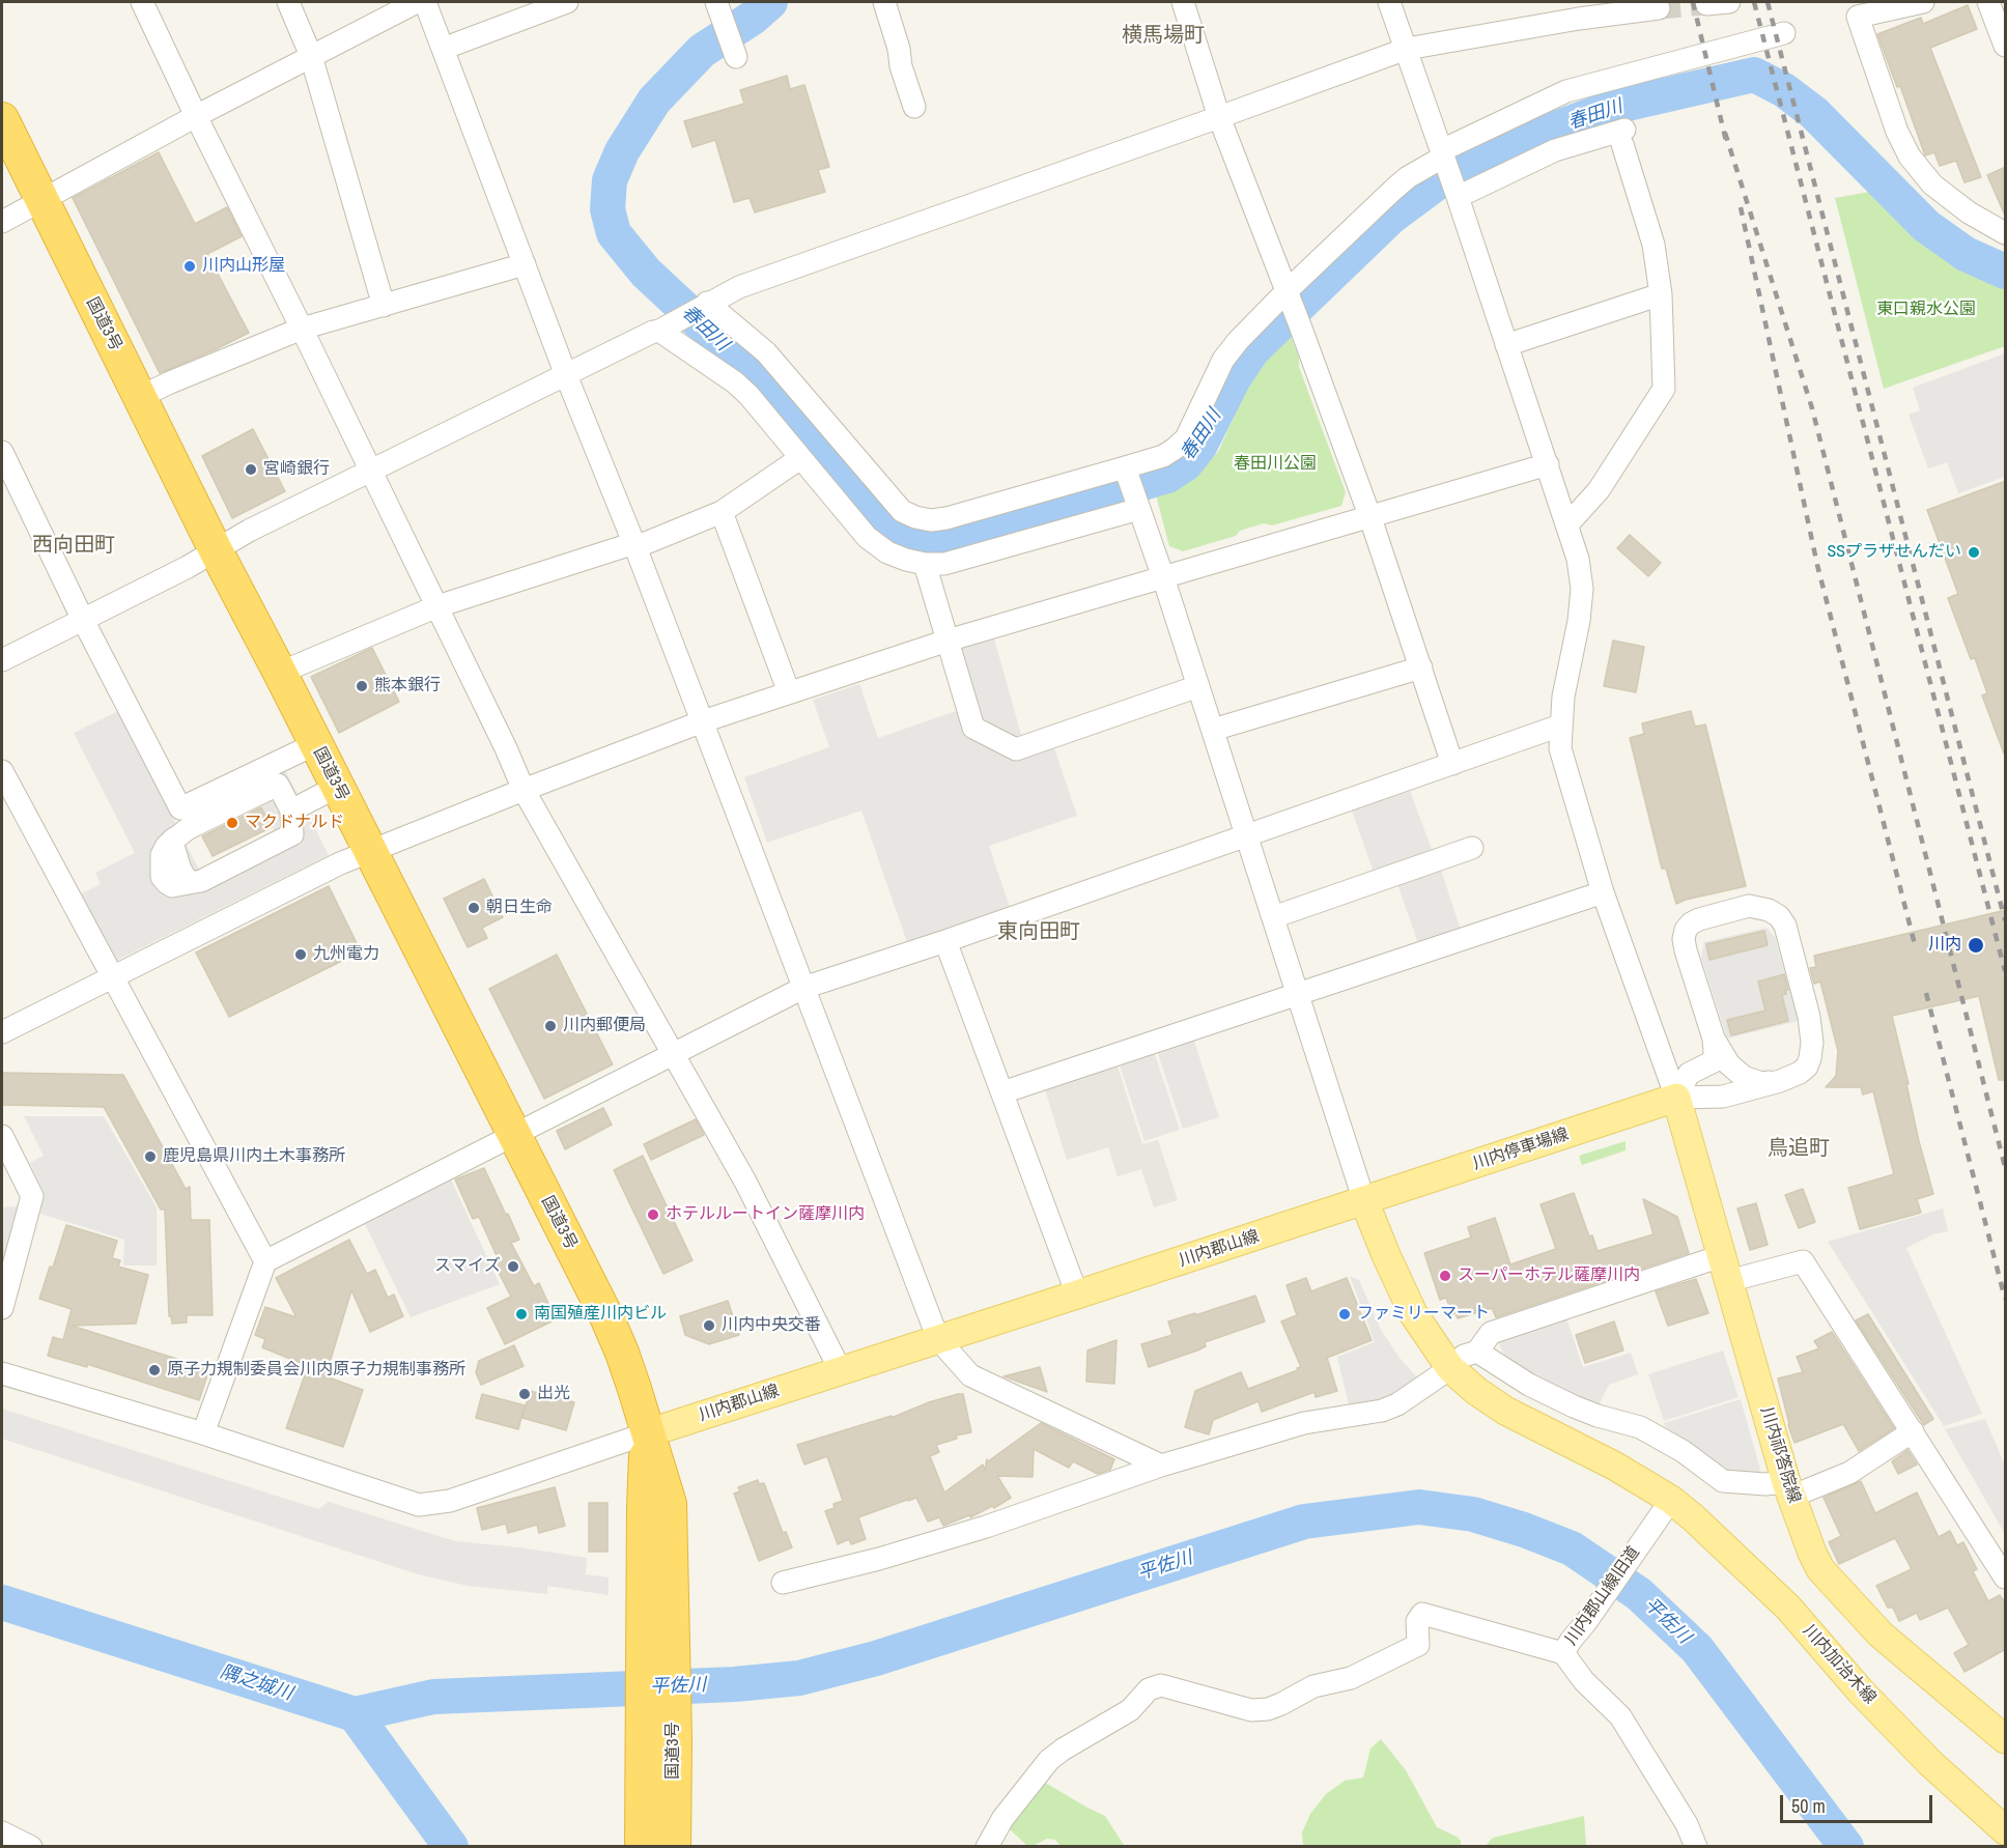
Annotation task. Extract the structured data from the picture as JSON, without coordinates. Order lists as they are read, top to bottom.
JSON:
{
  "streets": {
    "highway": ["国道3号"],
    "main road": [
      "川内停車場線",
      "川内郡山線",
      "川内祁答院線",
      "川内加治木線"
    ],
    "street": ["川内郡山線旧道"]
  },
  "crossings": [
    ["国道3号", "川内郡山線"],
    ["川内停車場線", "川内郡山線"],
    ["川内停車場線", "川内祁答院線"],
    ["川内郡山線旧道", "川内加治木線"]
  ],
  "districts": [
    "横馬場町",
    "西向田町",
    "東向田町",
    "鳥追町"
  ],
  "water": ["春田川", "平佐川", "隅之城川"],
  "parks": ["東口親水公園", "春田川公園"],
  "places": [
    "川内山形屋",
    "宮崎銀行",
    "SSプラザせんだい",
    "熊本銀行",
    "マクドナルド",
    "朝日生命",
    "川内",
    "九州電力",
    "川内郵便局",
    "鹿児島県川内土木事務所",
    "ホテルルートイン薩摩川内",
    "スマイズ",
    "スーパーホテル薩摩川内",
    "南国殖産川内ビル",
    "ファミリーマート",
    "川内中央交番",
    "原子力規制委員会川内原子力規制事務所",
    "出光"
  ],
  "scale_bar": "50 m"
}
